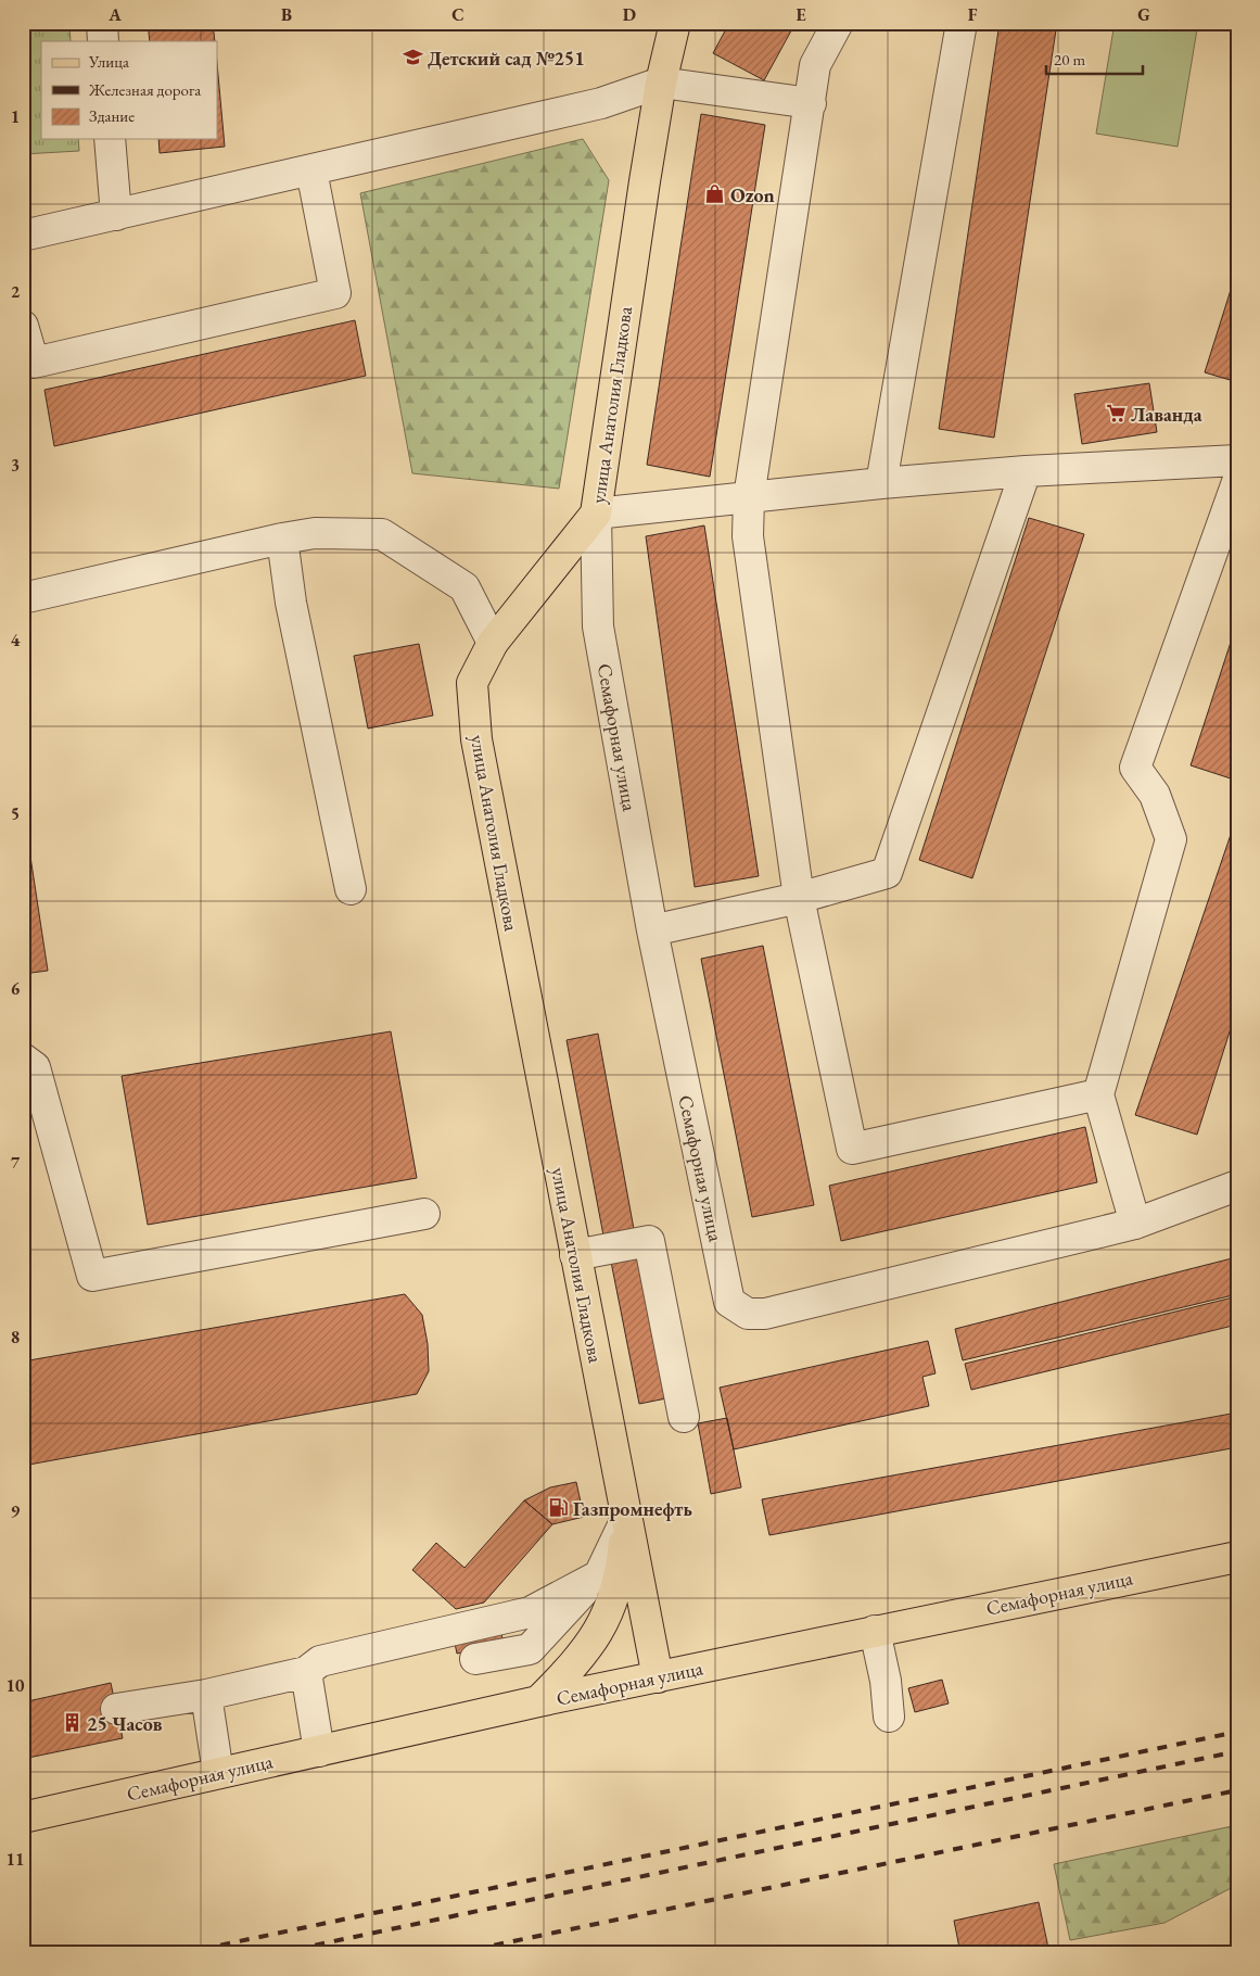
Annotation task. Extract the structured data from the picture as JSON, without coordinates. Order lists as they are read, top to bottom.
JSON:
{
  "streets": {
    "main road": ["улица Анатолия Гладкова", "Семафорная улица"]
  },
  "crossings": [
    ["улица Анатолия Гладкова", "Семафорная улица"]
  ],
  "places": {
    "school or university": ["Детский сад №251"],
    "shop": ["Ozon"],
    "supermarket": ["Лаванда"],
    "fuel station": ["Газпромнефть"],
    "building": ["25 Часов"]
  },
  "legend": ["Улица", "Железная дорога", "Здание"],
  "scale_bar": "20 m",
  "grid": {
    "columns": [
      "A",
      "B",
      "C",
      "D",
      "E",
      "F",
      "G"
    ],
    "rows": [
      "1",
      "2",
      "3",
      "4",
      "5",
      "6",
      "7",
      "8",
      "9",
      "10",
      "11"
    ]
  }
}
